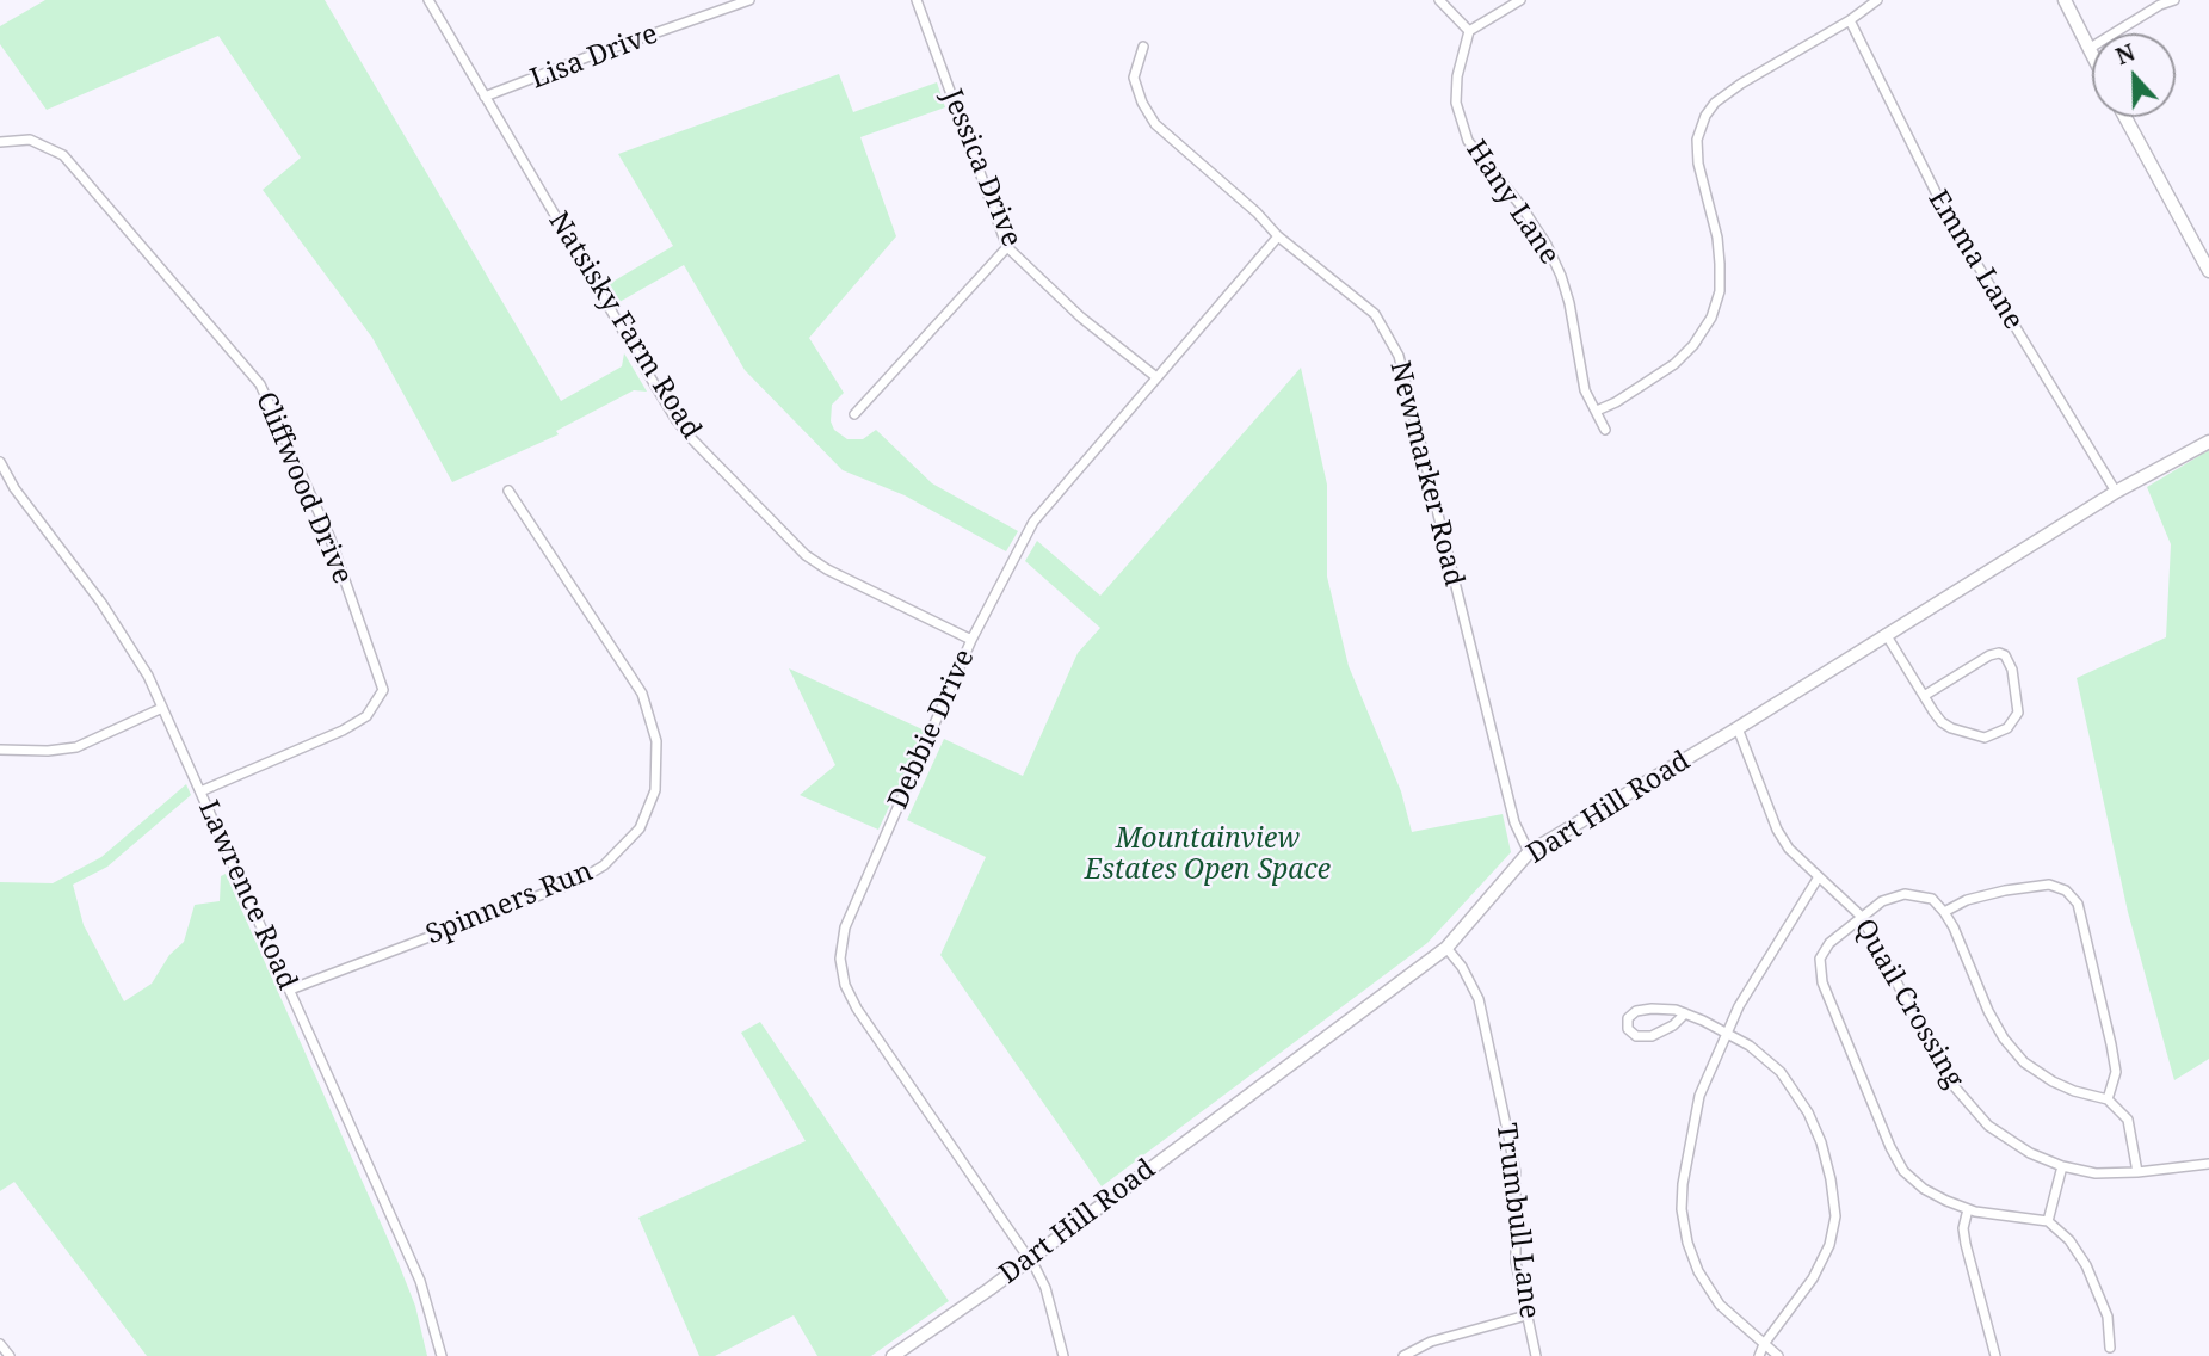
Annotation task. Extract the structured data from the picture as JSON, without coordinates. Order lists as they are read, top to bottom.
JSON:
{
  "streets": {
    "main road": ["Dart Hill Road"],
    "street": [
      "Lisa Drive",
      "Jessica Drive",
      "Hany Lane",
      "Emma Lane",
      "Natsisky Farm Road",
      "Newmarker Road",
      "Cliffwood Drive",
      "Debbie Drive",
      "Lawrence Road",
      "Spinners Run",
      "Quail Crossing",
      "Trumbull Lane"
    ]
  },
  "crossings": [
    ["Lisa Drive", "Natsisky Farm Road"],
    ["Jessica Drive", "Debbie Drive"],
    ["Emma Lane", "Dart Hill Road"],
    ["Natsisky Farm Road", "Debbie Drive"],
    ["Newmarker Road", "Debbie Drive"],
    ["Newmarker Road", "Dart Hill Road"],
    ["Cliffwood Drive", "Lawrence Road"],
    ["Debbie Drive", "Dart Hill Road"],
    ["Dart Hill Road", "Quail Crossing"],
    ["Dart Hill Road", "Trumbull Lane"],
    ["Lawrence Road", "Spinners Run"]
  ],
  "parks": ["Mountainview Estates Open Space"],
  "north": "top"
}
